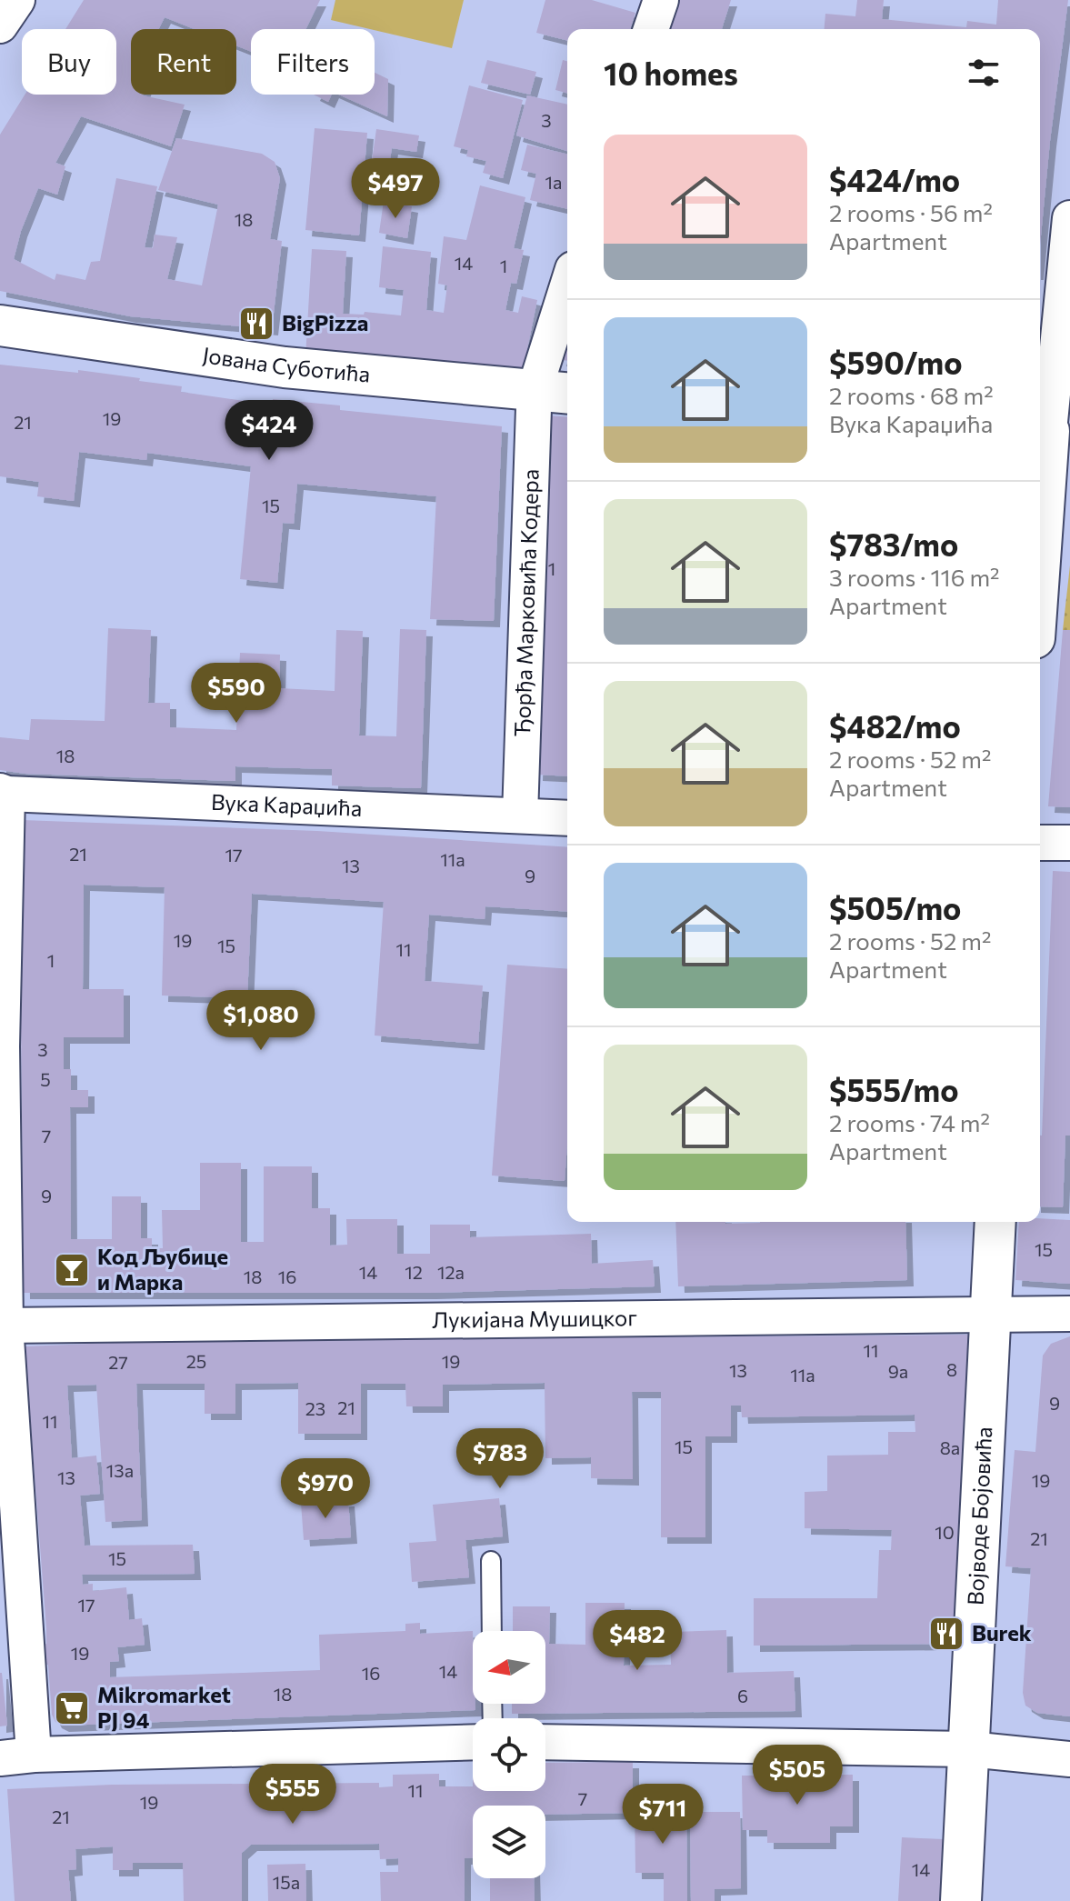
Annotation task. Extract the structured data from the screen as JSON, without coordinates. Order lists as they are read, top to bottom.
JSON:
{
  "streets": {
    "street": [
      "Јована Суботића",
      "Ђорђа Марковића Кодера",
      "Вука Караџића",
      "Лукијана Мушицког",
      "Војводе Бојовића"
    ]
  },
  "crossings": [
    ["Јована Суботића", "Ђорђа Марковића Кодера"],
    ["Ђорђа Марковића Кодера", "Вука Караџића"],
    ["Лукијана Мушицког", "Војводе Бојовића"]
  ],
  "places": {
    "restaurant": ["BigPizza", "Burek"],
    "bar": ["Код Љубице и Марка"],
    "supermarket": ["Mikromarket PJ 94"]
  },
  "house_numbers": [
    "3",
    "1a",
    "18",
    "14",
    "1",
    "19",
    "21",
    "15",
    "1",
    "18",
    "21",
    "17",
    "11a",
    "13",
    "9",
    "19",
    "15",
    "11",
    "1",
    "3",
    "5",
    "7",
    "9",
    "15",
    "14",
    "12",
    "12a",
    "18",
    "16",
    "11",
    "25",
    "19",
    "27",
    "8",
    "13",
    "9a",
    "11a",
    "9",
    "21",
    "23",
    "11",
    "15",
    "8a",
    "13a",
    "13",
    "19",
    "10",
    "21",
    "15",
    "17",
    "19",
    "14",
    "16",
    "18",
    "6",
    "11",
    "7",
    "19",
    "21",
    "14",
    "15a"
  ],
  "north": "left",
  "page": {
    "chip": ["Buy", "Rent", "Filters"],
    "heading": "10 homes",
    "list": [
      {
        "name": "$424/mo",
        "note": "2 rooms · 56 m² · Apartment"
      },
      {
        "name": "$590/mo",
        "note": "2 rooms · 68 m² · Вука Караџића"
      },
      {
        "name": "$783/mo",
        "note": "3 rooms · 116 m² · Apartment"
      },
      {
        "name": "$482/mo",
        "note": "2 rooms · 52 m² · Apartment"
      },
      {
        "name": "$505/mo",
        "note": "2 rooms · 52 m² · Apartment"
      },
      {
        "name": "$555/mo",
        "note": "2 rooms · 74 m² · Apartment"
      }
    ],
    "price": [
      "$497",
      "$424",
      "$590",
      "$1,080",
      "$783",
      "$970",
      "$482",
      "$505",
      "$555",
      "$711"
    ]
  }
}
